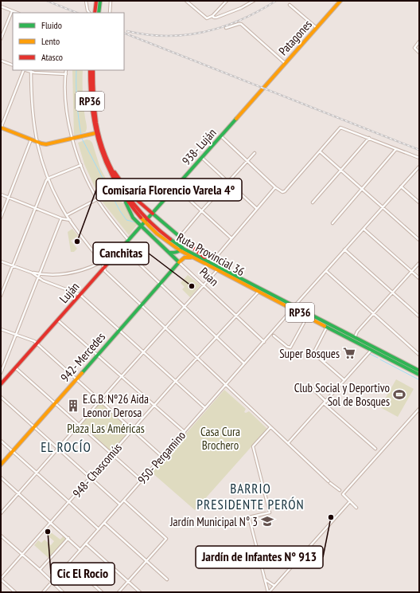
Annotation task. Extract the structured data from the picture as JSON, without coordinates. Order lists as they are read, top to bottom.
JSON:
{
  "streets": {
    "main road": [
      "Patagones",
      "RP36",
      "938- Luján",
      "Ruta Provincial 36",
      "Puan",
      "Luján",
      "942- Mercedes"
    ],
    "street": ["950- Pergamino", "948- Chascomús"]
  },
  "crossings": [
    ["Patagones", "938- Luján"],
    ["938- Luján", "Luján"],
    ["Ruta Provincial 36", "Puan"],
    ["Ruta Provincial 36", "Luján"],
    ["Ruta Provincial 36", "950- Pergamino"],
    ["Ruta Provincial 36", "948- Chascomús"],
    ["Puan", "Luján"],
    ["Puan", "942- Mercedes"],
    ["Puan", "950- Pergamino"],
    ["Puan", "948- Chascomús"]
  ],
  "districts": ["EL ROCÍO", "BARRIO PRESIDENTE PERÓN"],
  "parks": ["Plaza Las Américas", "Casa Cura Brochero"],
  "places": {
    "other": [
      "Comisaría Florencio Varela 4°",
      "Canchitas",
      "Jardín de Infantes N° 913",
      "Cic El Rocio"
    ],
    "supermarket": ["Super Bosques"],
    "sports": ["Club Social y Deportivo Sol de Bosques"],
    "building": ["E.G.B. Nº26 Aida Leonor Derosa"],
    "school or university": ["Jardín Municipal N° 3"]
  },
  "legend": ["Fluido", "Lento", "Atasco"]
}
